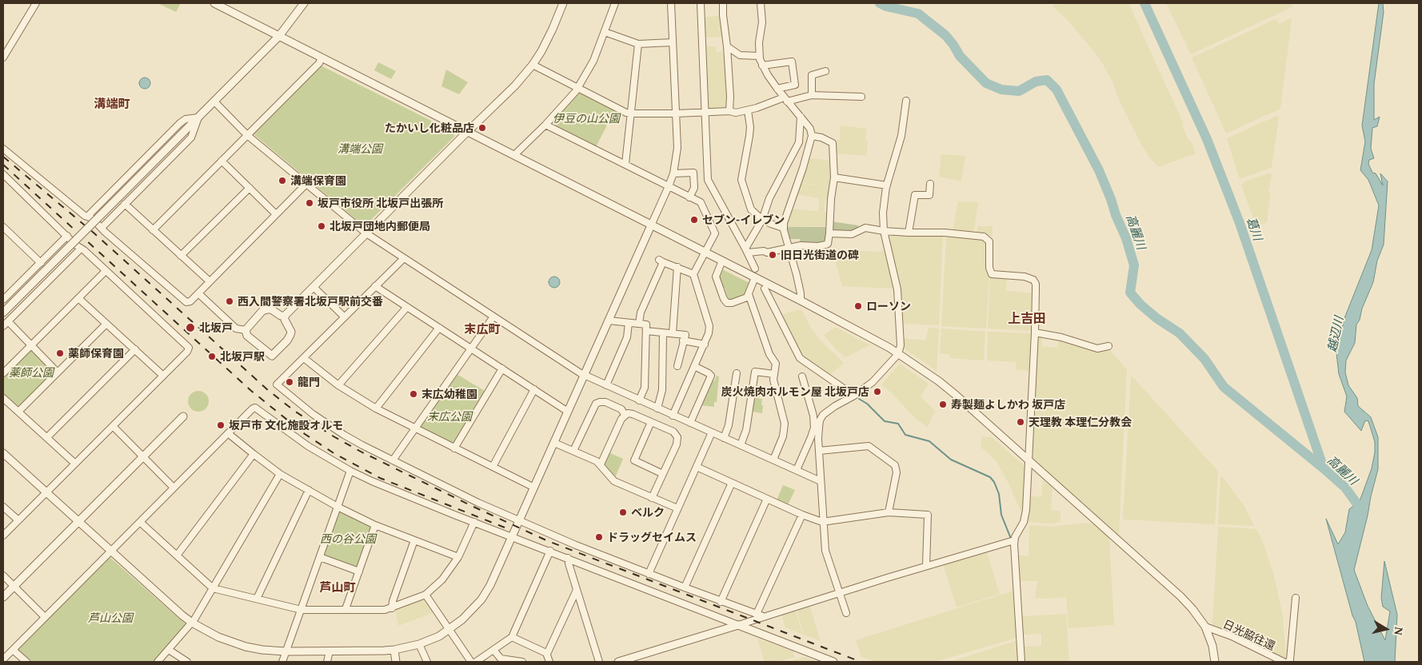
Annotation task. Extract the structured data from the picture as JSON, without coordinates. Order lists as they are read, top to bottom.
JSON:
{
  "streets": {
    "street": ["日光脇往還"]
  },
  "districts": [
    "溝端町",
    "上吉田",
    "末広町",
    "芦山町"
  ],
  "water": ["葛川", "高麗川", "越辺川"],
  "parks": [
    "伊豆の山公園",
    "溝端公園",
    "薬師公園",
    "末広公園",
    "西の谷公園",
    "芦山公園"
  ],
  "places": [
    "たかいし化粧品店",
    "溝端保育園",
    "坂戸市役所 北坂戸出張所",
    "セブン-イレブン",
    "北坂戸団地内郵便局",
    "旧日光街道の碑",
    "西入間警察署北坂戸駅前交番",
    "ローソン",
    "北坂戸",
    "薬師保育園",
    "北坂戸駅",
    "龍門",
    "炭火焼肉ホルモン屋 北坂戸店",
    "末広幼稚園",
    "寿製麺よしかわ 坂戸店",
    "天理教 本理仁分教会",
    "坂戸市 文化施設オルモ",
    "ベルク",
    "ドラッグセイムス"
  ],
  "north": "right"
}
